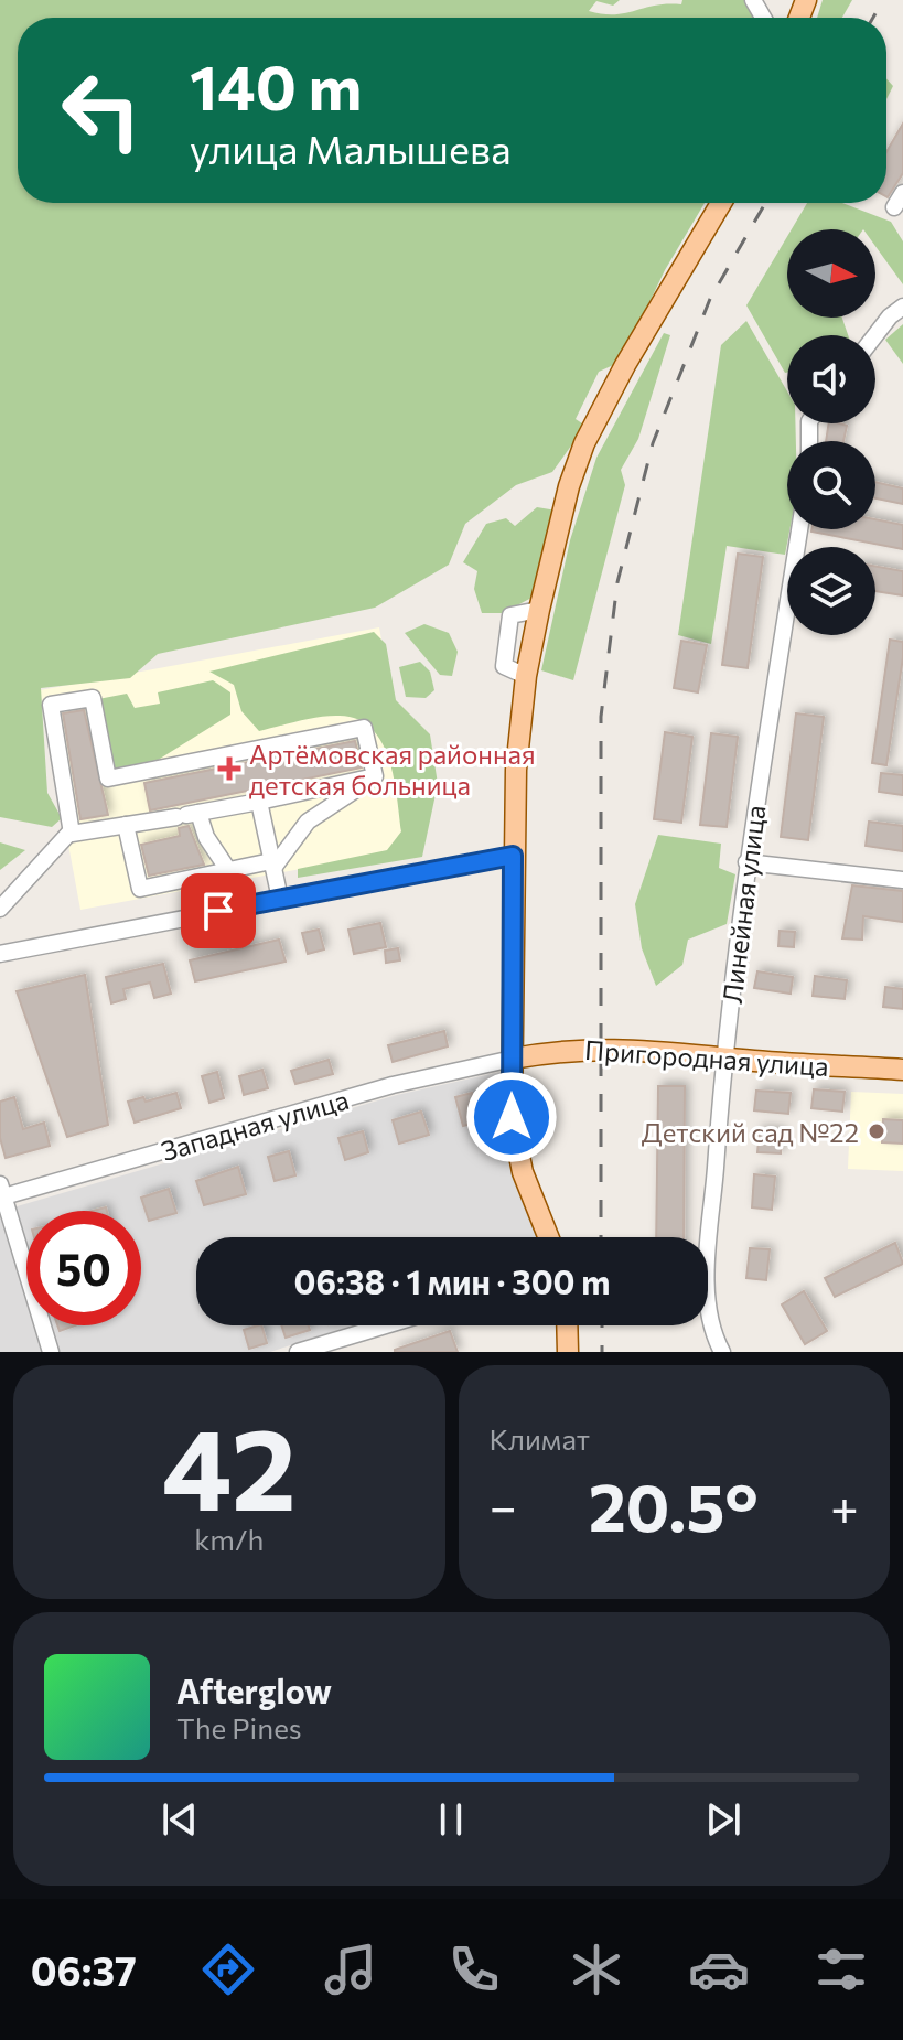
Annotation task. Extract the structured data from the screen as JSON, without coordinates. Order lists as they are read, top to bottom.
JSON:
{
  "streets": {
    "main road": ["Пригородная улица"],
    "street": ["Линейная улица", "Западная улица"]
  },
  "crossings": [
    ["Линейная улица", "Пригородная улица"],
    ["Пригородная улица", "Западная улица"]
  ],
  "places": {
    "health": ["Артёмовская районная детская больница"],
    "other": ["Детский сад №22"]
  },
  "north": "right",
  "page": {
    "turn": ["140 m", "улица Малышева"],
    "limit": "50",
    "trip": "06:38 · 1 мин · 300 m",
    "tile": [
      ["42", "km/h"],
      "Климат"
    ],
    "heat": ["−", "20.5°", "+"],
    "song": ["Afterglow", "The Pines"],
    "tabs": "06:37"
  }
}
